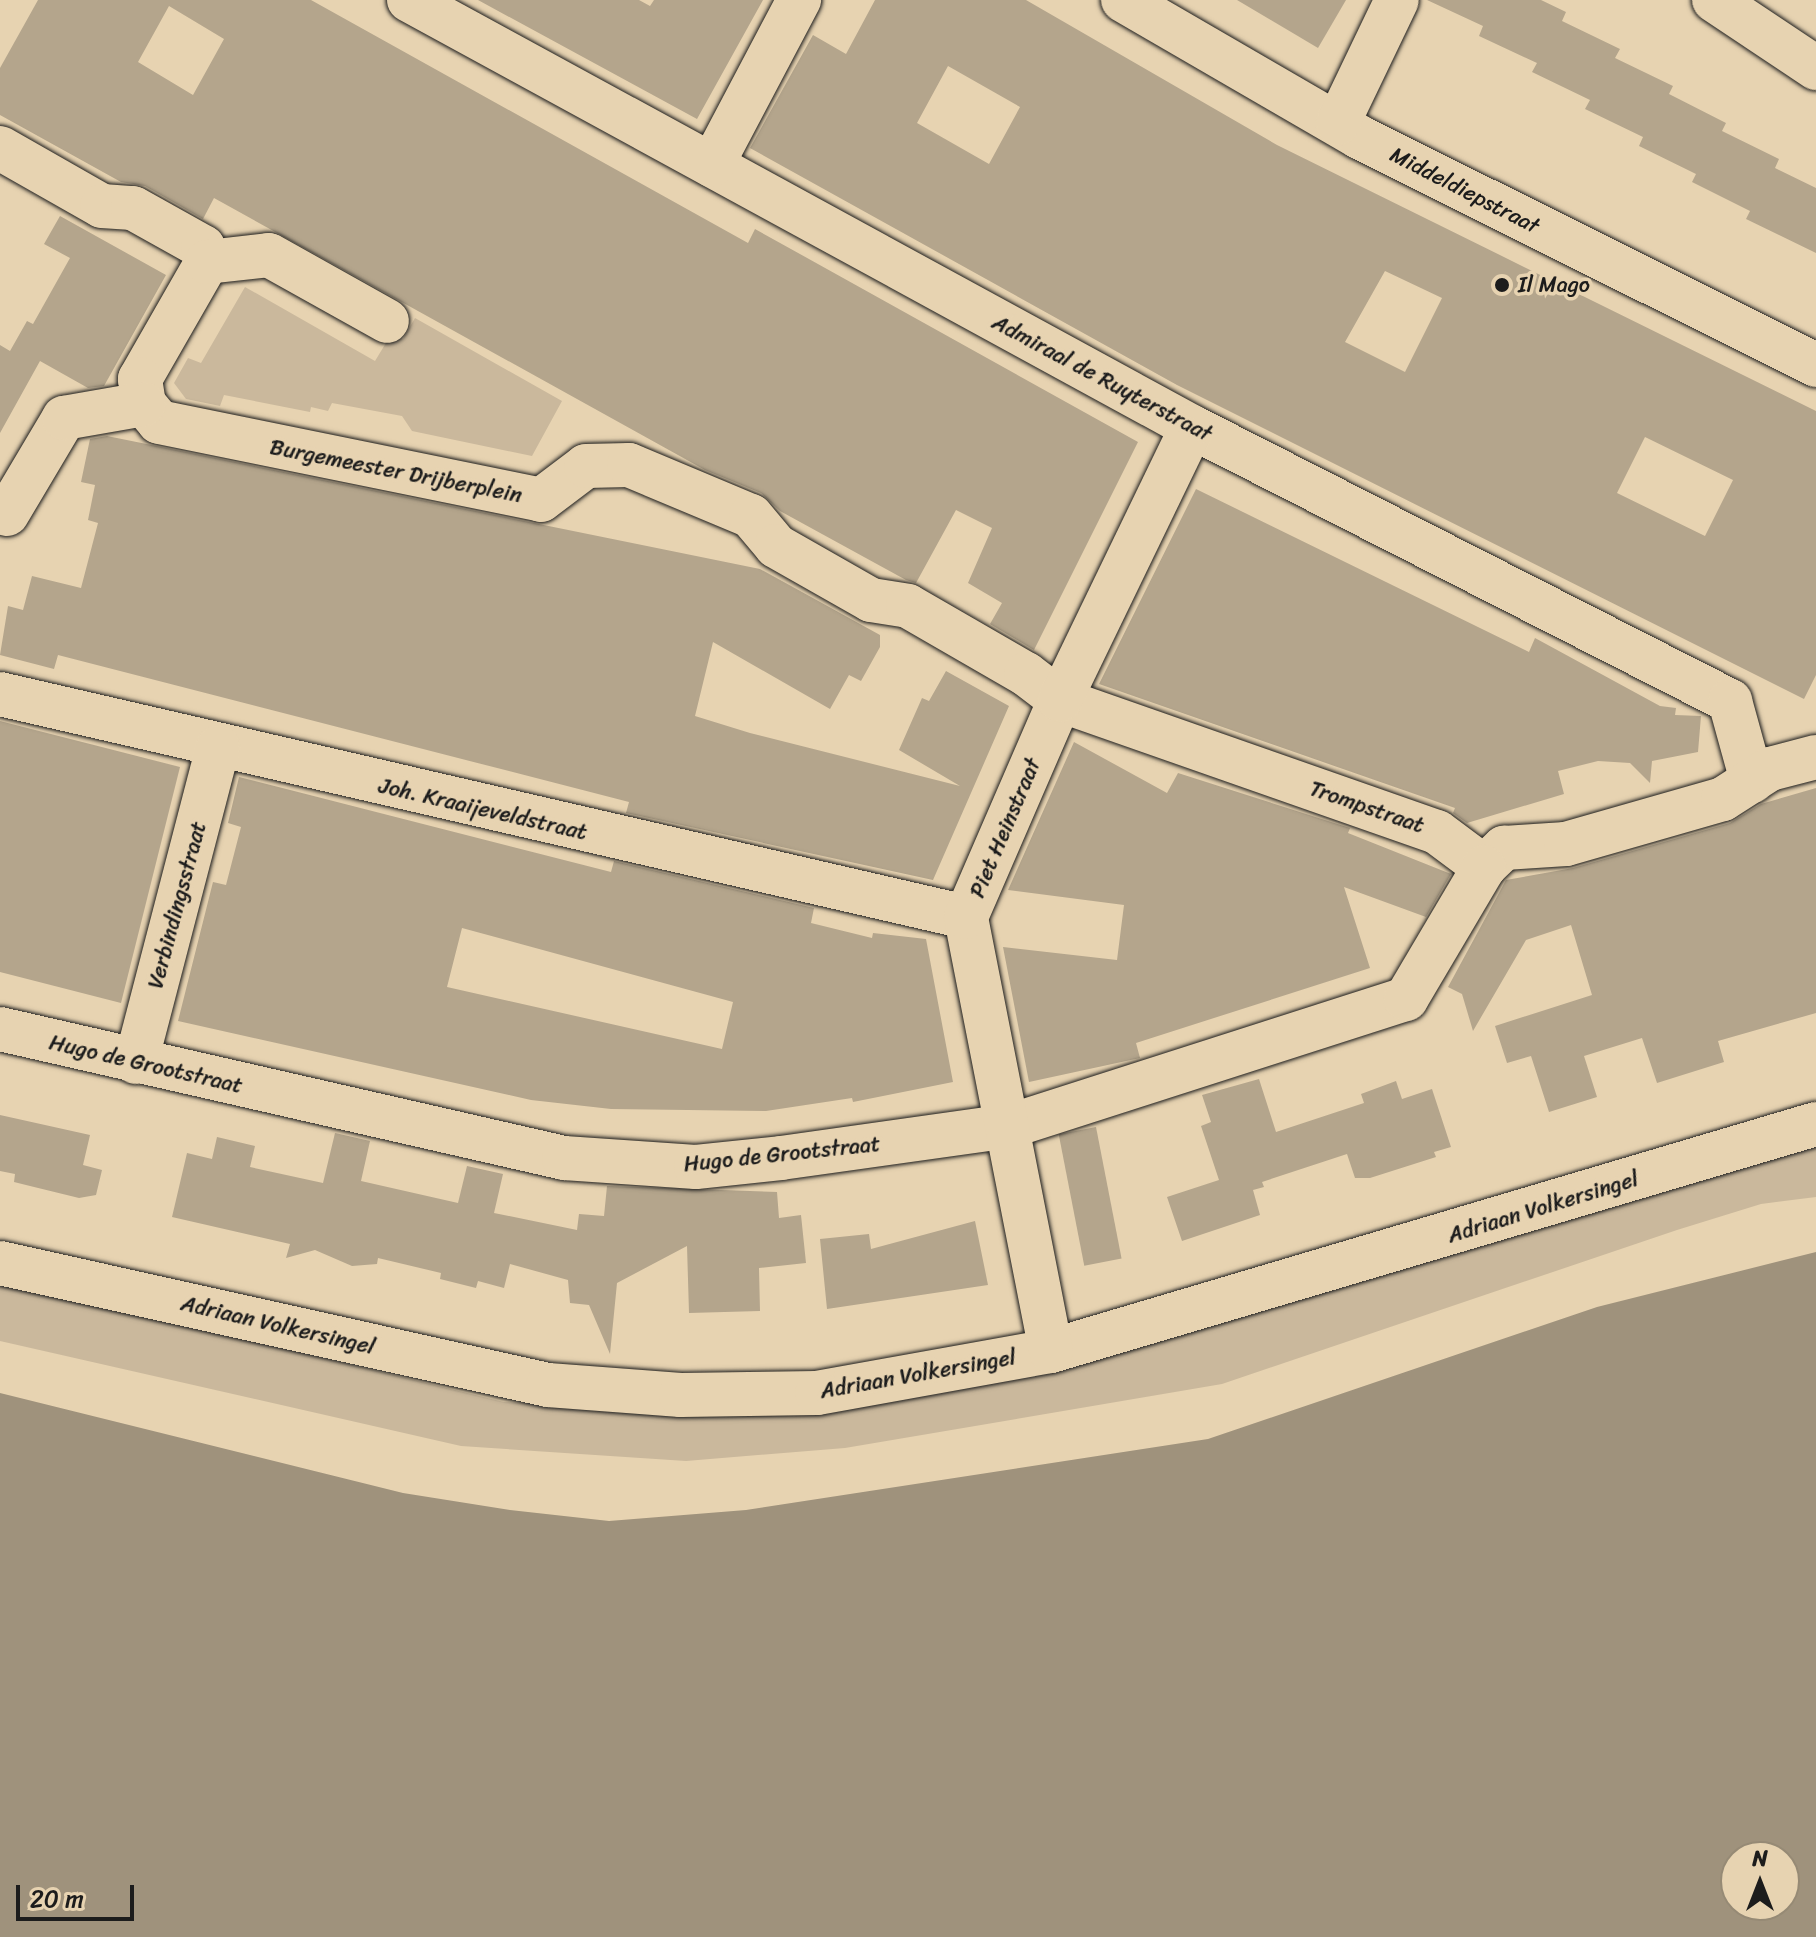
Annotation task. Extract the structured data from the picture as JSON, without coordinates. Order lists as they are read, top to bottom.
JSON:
{
  "streets": {
    "street": [
      "Middeldiepstraat",
      "Admiraal de Ruyterstraat",
      "Burgemeester Drijberplein",
      "Trompstraat",
      "Joh. Kraaijeveldstraat",
      "Piet Heinstraat",
      "Verbindingsstraat",
      "Hugo de Grootstraat",
      "Adriaan Volkersingel"
    ]
  },
  "crossings": [
    ["Admiraal de Ruyterstraat", "Piet Heinstraat"],
    ["Burgemeester Drijberplein", "Trompstraat"],
    ["Burgemeester Drijberplein", "Piet Heinstraat"],
    ["Trompstraat", "Piet Heinstraat"],
    ["Trompstraat", "Hugo de Grootstraat"],
    ["Joh. Kraaijeveldstraat", "Piet Heinstraat"],
    ["Joh. Kraaijeveldstraat", "Verbindingsstraat"],
    ["Piet Heinstraat", "Hugo de Grootstraat"],
    ["Piet Heinstraat", "Adriaan Volkersingel"],
    ["Verbindingsstraat", "Hugo de Grootstraat"]
  ],
  "places": ["Il Mago"],
  "scale_bar": "20 m",
  "north": "top"
}
